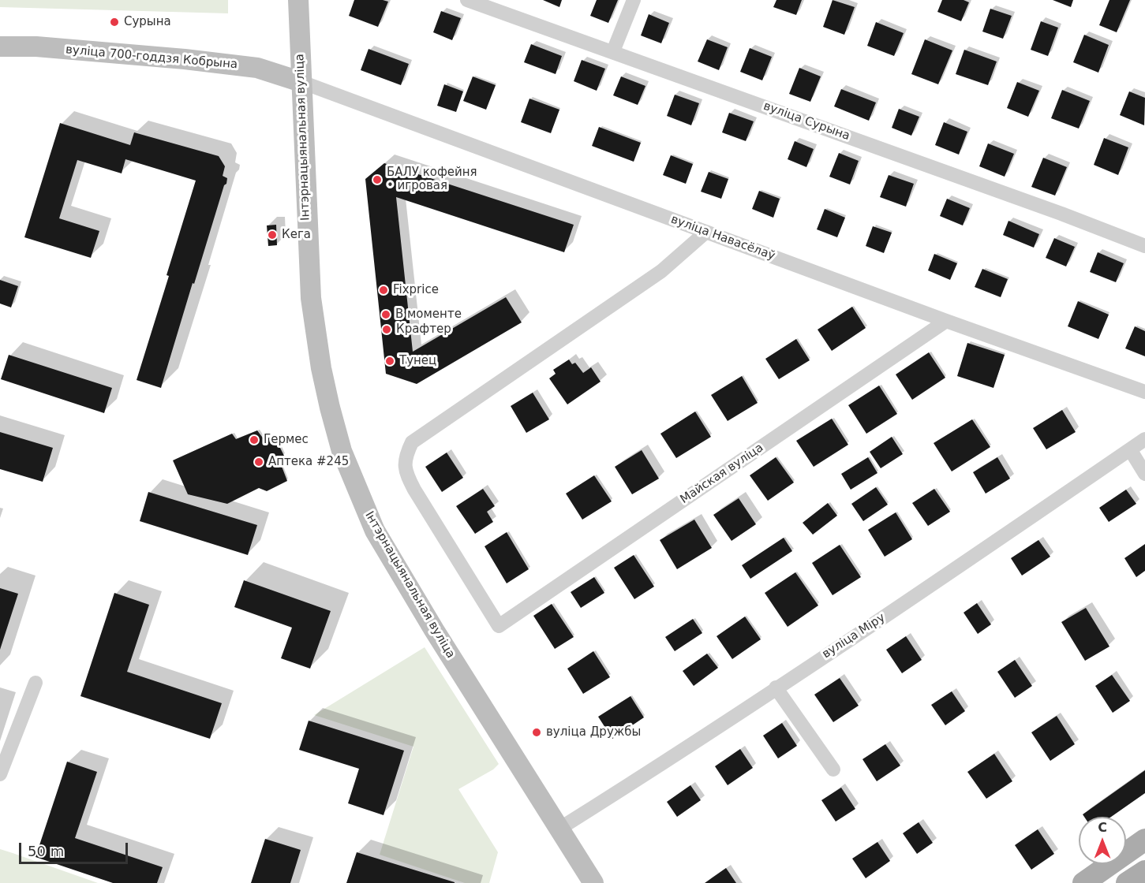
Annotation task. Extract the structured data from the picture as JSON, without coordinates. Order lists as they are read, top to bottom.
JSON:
{
  "streets": {
    "main road": ["вуліца 700-годдзя Кобрына", "Інтэрнацыянальная вуліца"],
    "street": [
      "вуліца Сурына",
      "вуліца Навасёлаў",
      "Майская вуліца",
      "вуліца Міру"
    ]
  },
  "crossings": [
    ["вуліца 700-годдзя Кобрына", "Інтэрнацыянальная вуліца"],
    ["вуліца 700-годдзя Кобрына", "вуліца Навасёлаў"],
    ["Інтэрнацыянальная вуліца", "вуліца Навасёлаў"],
    ["Інтэрнацыянальная вуліца", "вуліца Міру"],
    ["вуліца Навасёлаў", "Майская вуліца"]
  ],
  "places": [
    "Сурына",
    "БАЛУ кофейня • игровая",
    "Кега",
    "Fixprice",
    "В моменте",
    "Крафтер",
    "Тунец",
    "Гермес",
    "Аптека #245",
    "вуліца Дружбы"
  ],
  "scale_bar": "50 m",
  "north": "top"
}
